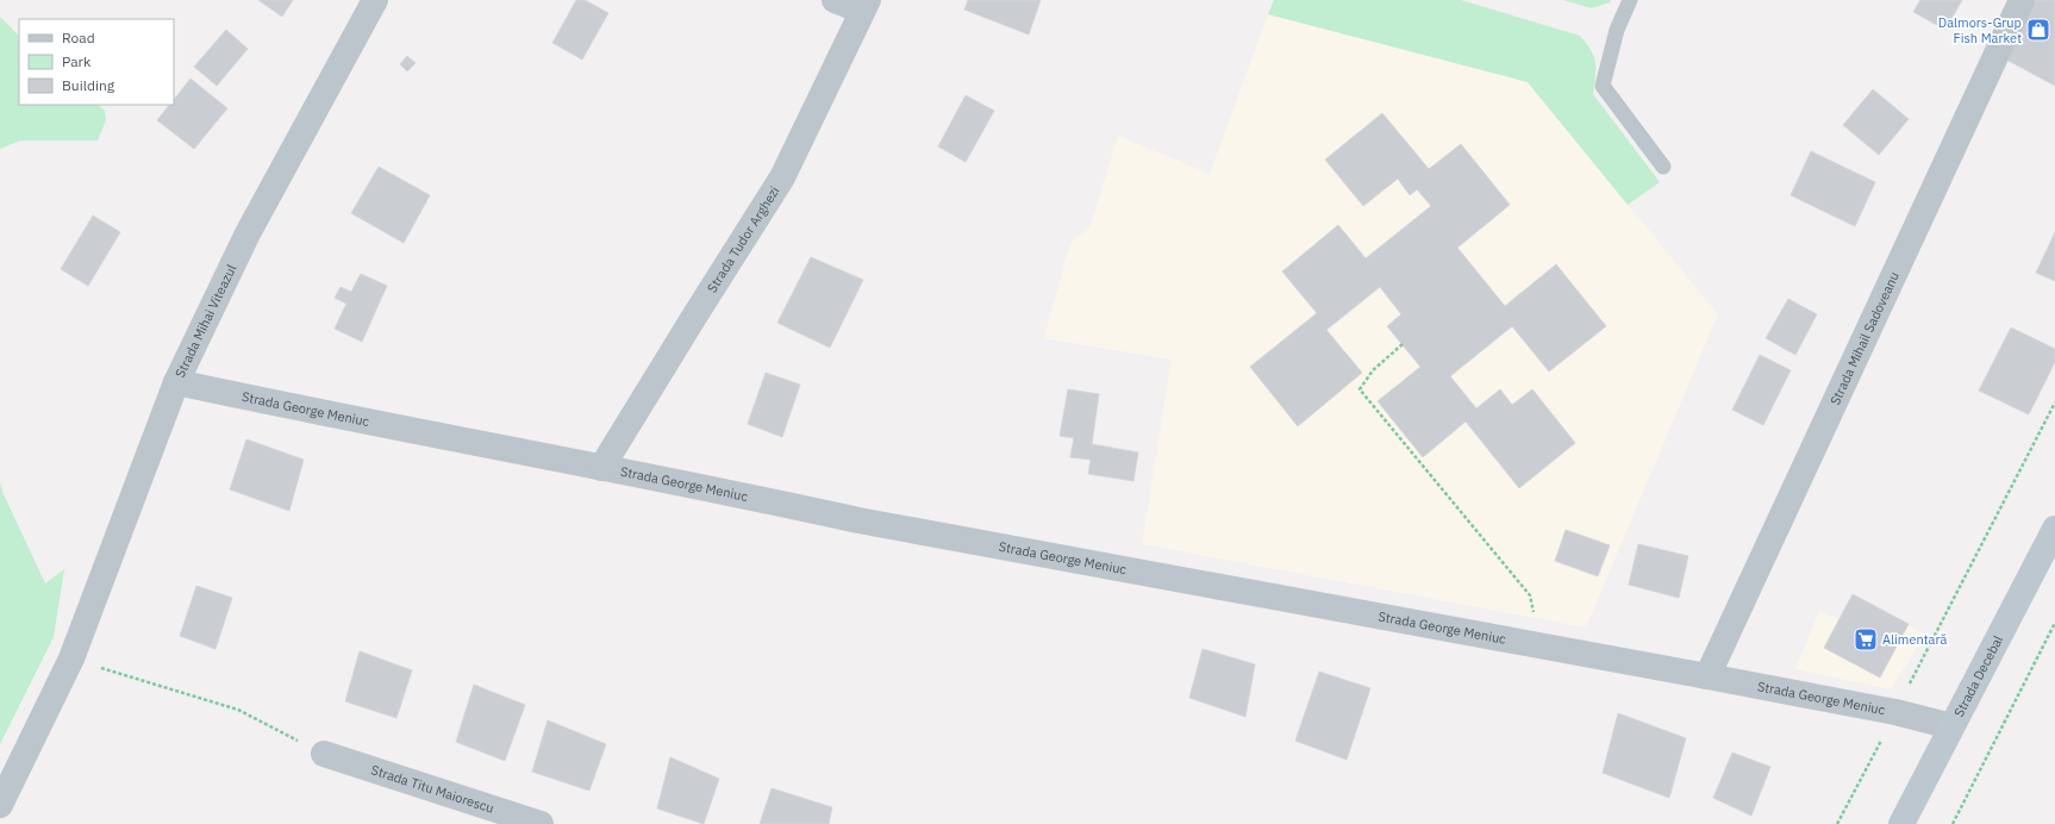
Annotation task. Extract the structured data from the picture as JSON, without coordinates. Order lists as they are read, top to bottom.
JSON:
{
  "streets": {
    "main road": ["Strada Decebal"],
    "street": [
      "Strada Tudor Arghezi",
      "Strada Mihai Viteazul",
      "Strada Mihail Sadoveanu",
      "Strada George Meniuc",
      "Strada Titu Maiorescu"
    ]
  },
  "crossings": [
    ["Strada Tudor Arghezi", "Strada George Meniuc"],
    ["Strada Mihai Viteazul", "Strada George Meniuc"],
    ["Strada Mihail Sadoveanu", "Strada George Meniuc"],
    ["Strada George Meniuc", "Strada Decebal"]
  ],
  "places": {
    "shop": ["Dalmors-Grup Fish Market"],
    "supermarket": ["Alimentară"]
  },
  "legend": ["Road", "Park", "Building"]
}
